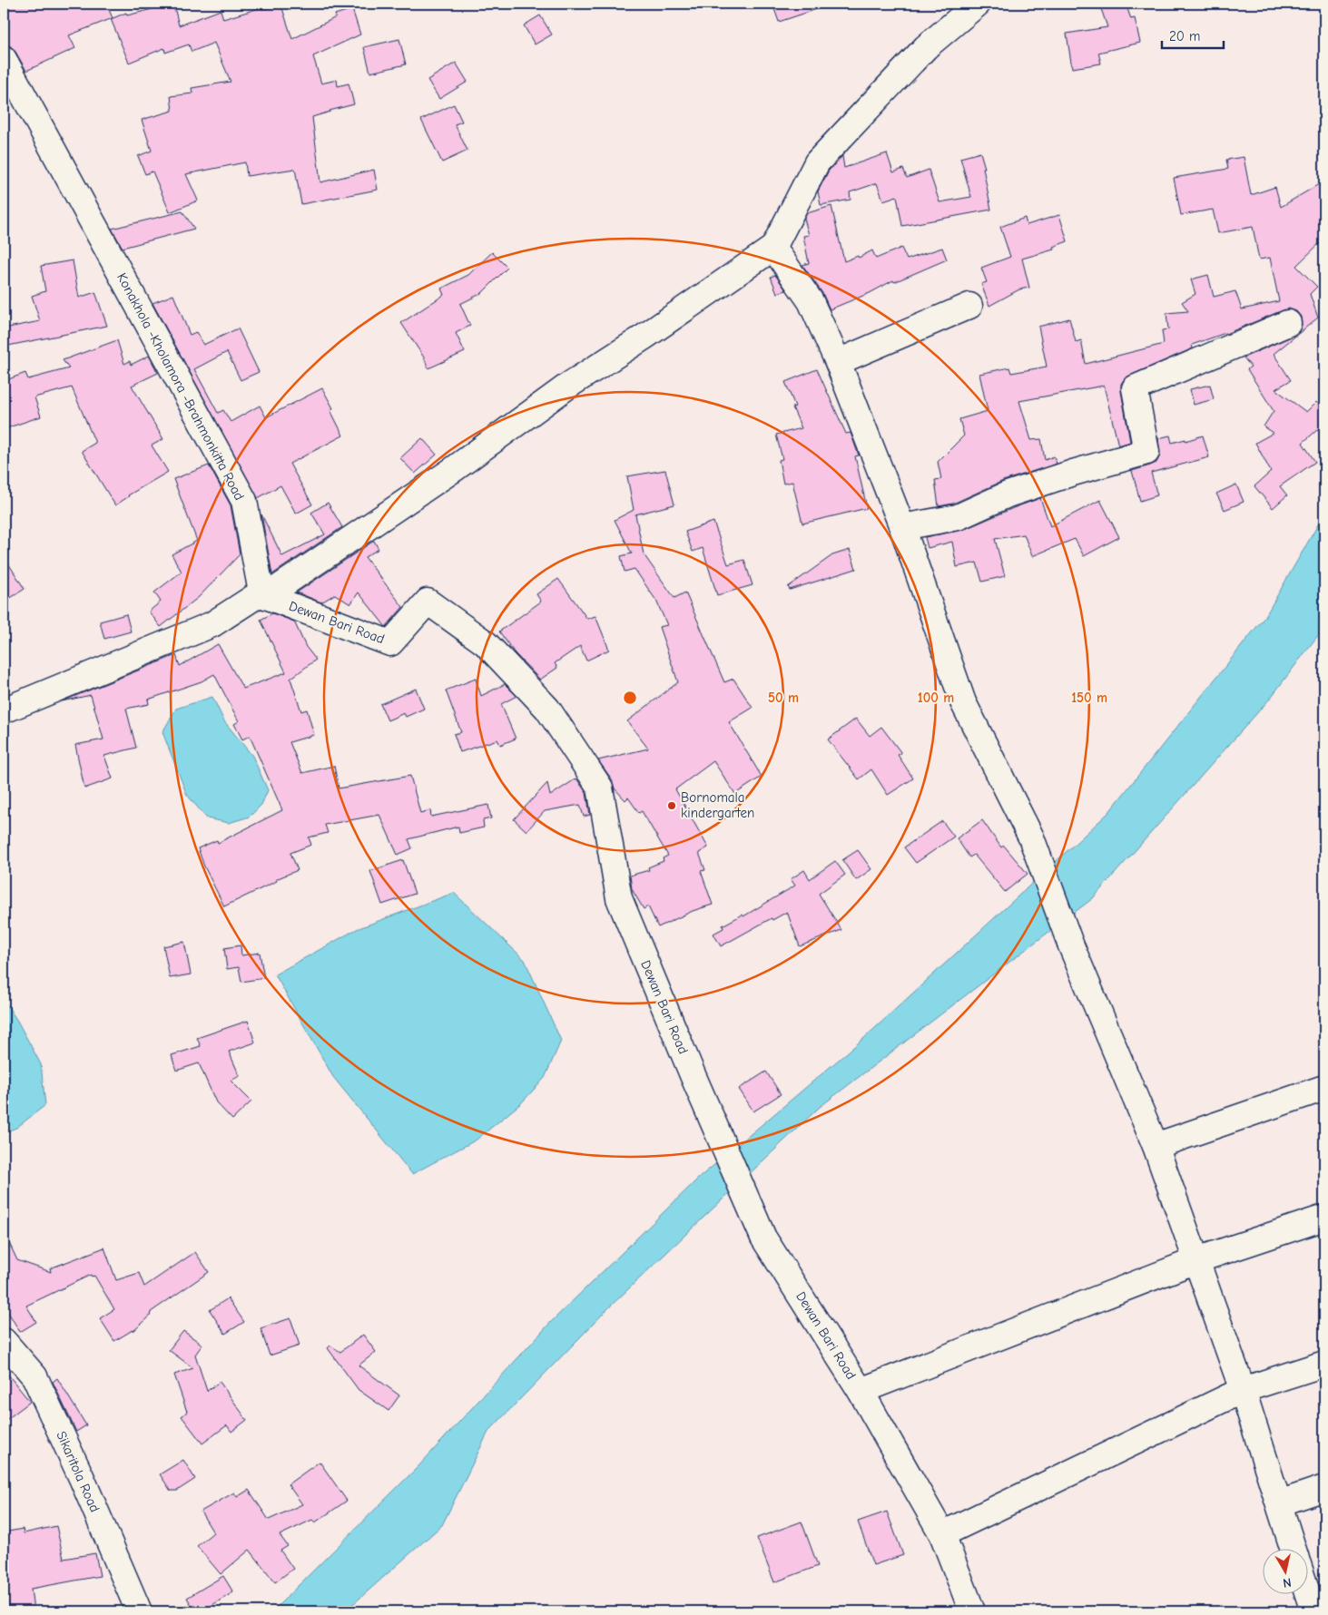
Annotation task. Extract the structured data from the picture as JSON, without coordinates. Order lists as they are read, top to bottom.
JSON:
{
  "streets": {
    "street": ["Konakhola -Kholamora -Brahmonkitta Road", "Dewan Bari Road", "Sikaritola Road"]
  },
  "crossings": [
    ["Konakhola -Kholamora -Brahmonkitta Road", "Dewan Bari Road"]
  ],
  "places": ["Bornomala kindergarten"],
  "scale_bar": "20 m",
  "north": "bottom",
  "rings": ["50 m", "100 m", "150 m"]
}
